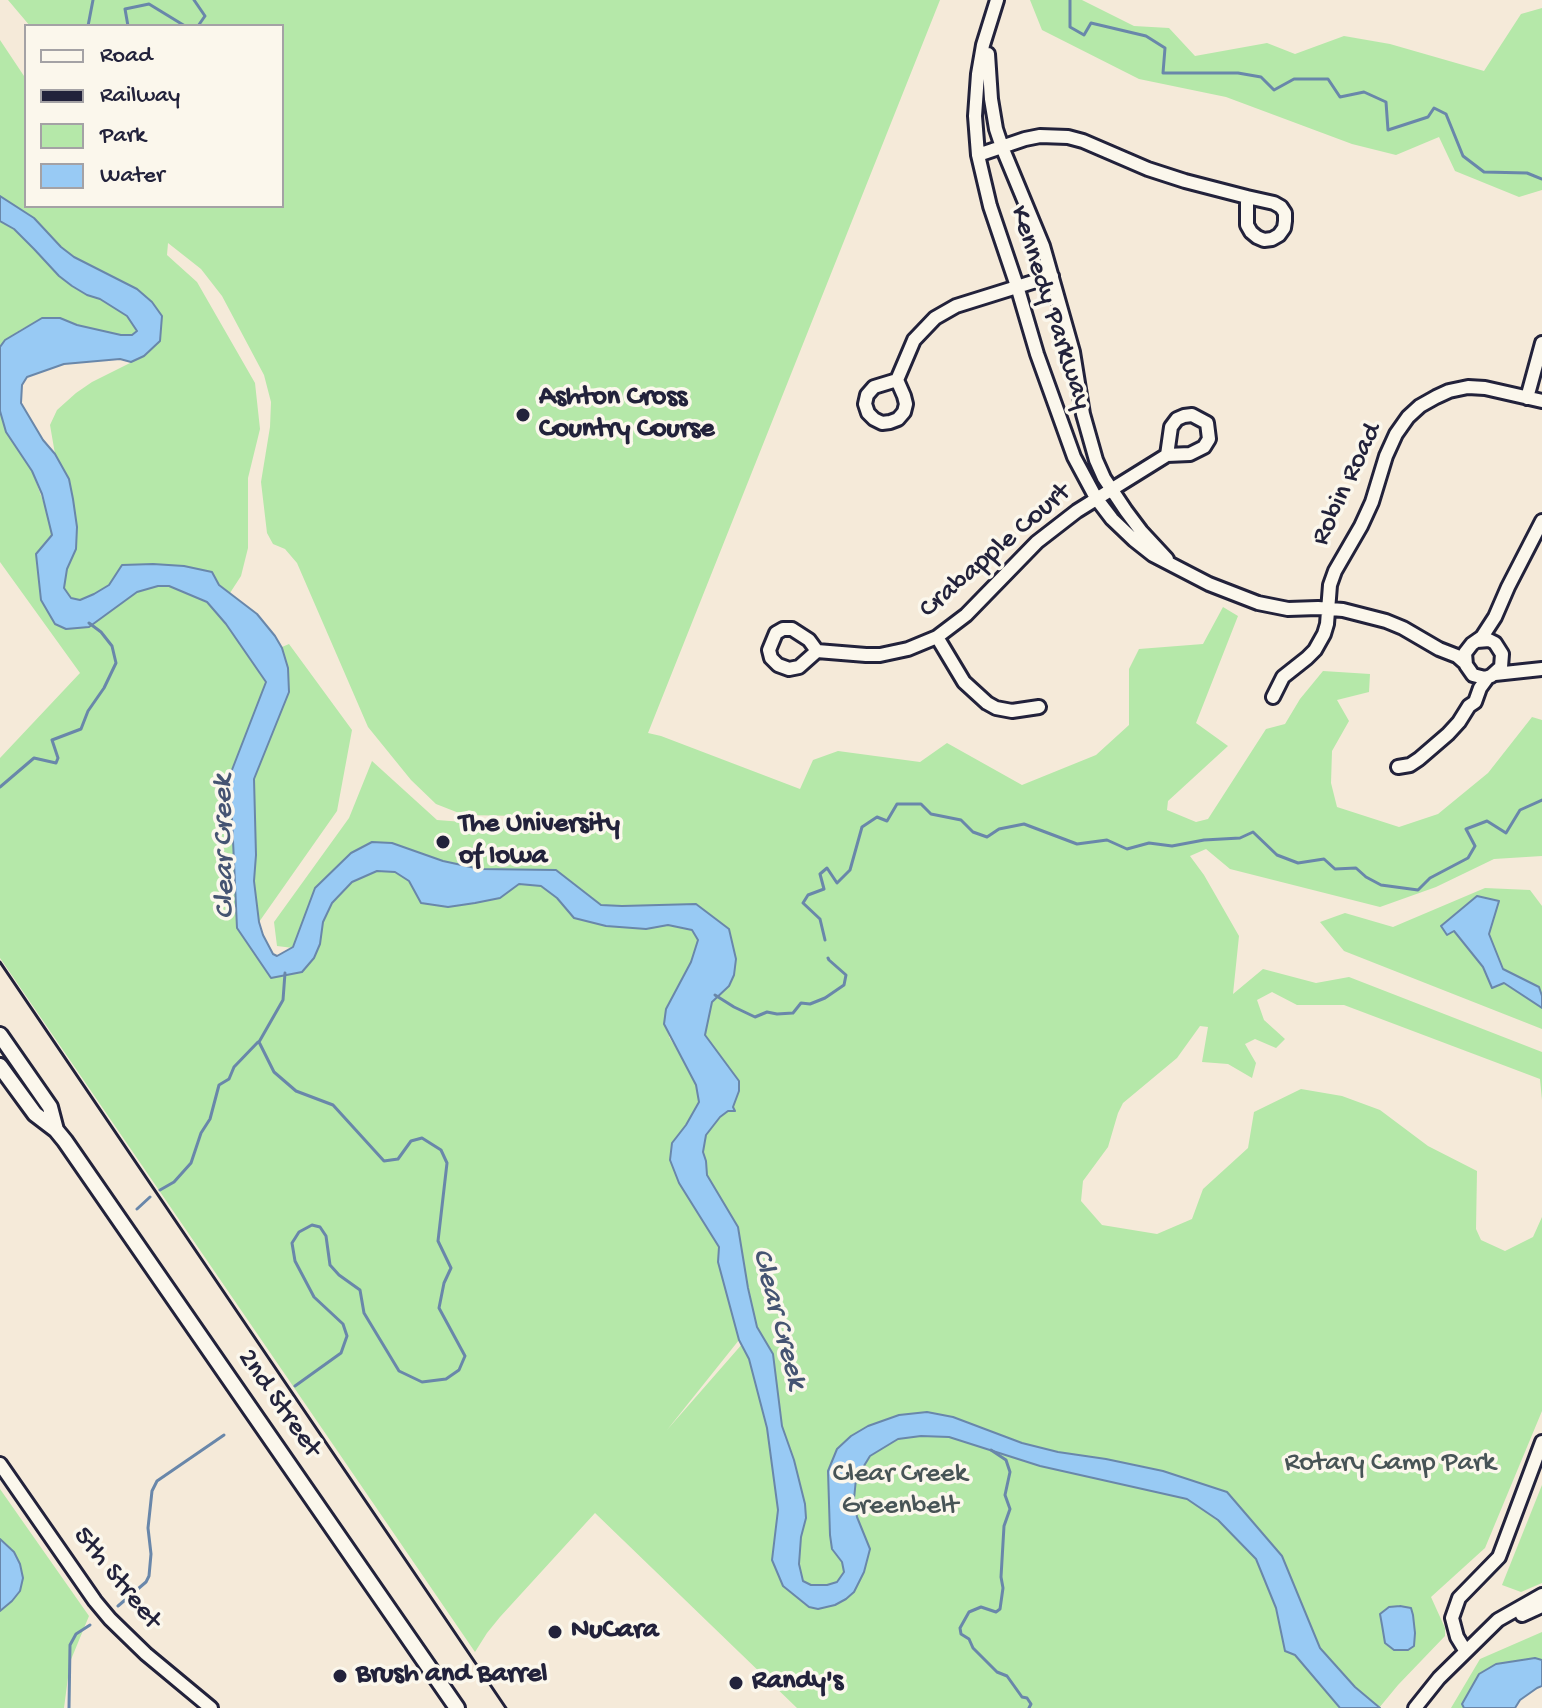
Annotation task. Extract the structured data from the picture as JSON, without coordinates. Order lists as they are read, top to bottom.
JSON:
{
  "streets": {
    "main road": ["2nd Street"],
    "street": [
      "Kennedy Parkway",
      "Robin Road",
      "Crabapple Court",
      "5th Street"
    ]
  },
  "crossings": [
    ["Kennedy Parkway", "Robin Road"],
    ["Kennedy Parkway", "Crabapple Court"]
  ],
  "water": ["Clear Creek"],
  "parks": ["Rotary Camp Park", "Clear Creek Greenbelt"],
  "places": [
    "Ashton Cross Country Course",
    "The University of Iowa",
    "NuCara",
    "Brush and Barrel",
    "Randy's"
  ],
  "legend": [
    "Road",
    "Railway",
    "Park",
    "Water"
  ]
}
